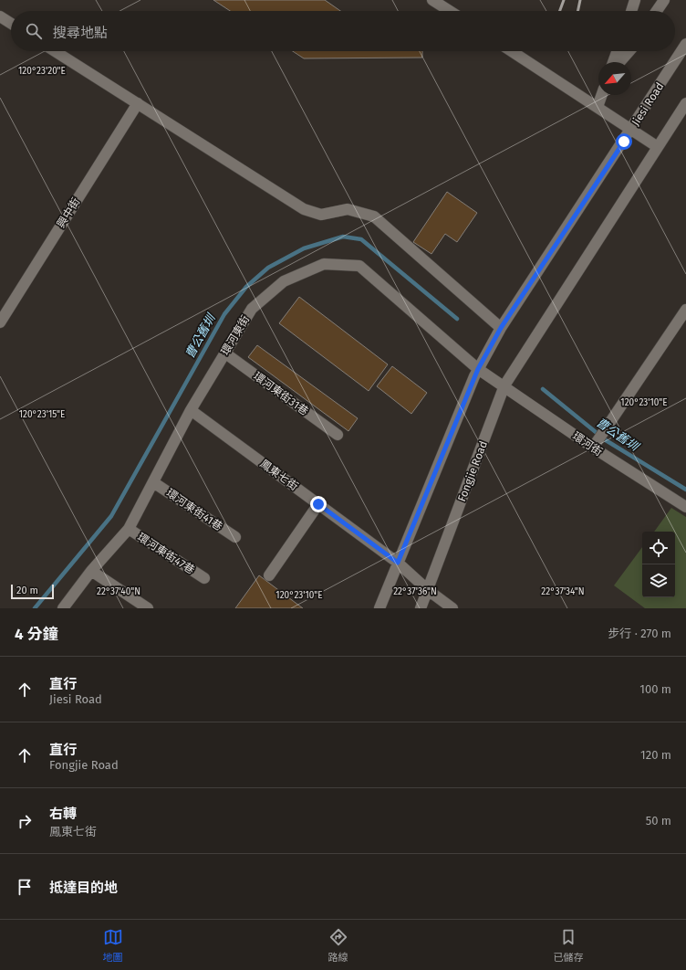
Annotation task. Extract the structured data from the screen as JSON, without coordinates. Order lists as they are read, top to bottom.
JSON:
{
  "streets": {
    "street": [
      "Jiesi Road",
      "興中街",
      "環河東街",
      "環河東街31巷",
      "環河街",
      "Fongjie Road",
      "鳳東七街",
      "環河東街41巷",
      "環河東街47巷"
    ]
  },
  "crossings": [
    ["環河東街", "環河東街31巷"],
    ["環河東街", "環河街"],
    ["環河東街", "鳳東七街"],
    ["環河東街", "環河東街41巷"],
    ["環河東街", "環河東街47巷"],
    ["環河街", "Fongjie Road"],
    ["Fongjie Road", "鳳東七街"]
  ],
  "water": ["曹公舊圳"],
  "scale_bar": "20 m",
  "north": "bottom left",
  "page": {
    "search": "搜尋地點",
    "scale": "20 m",
    "heading": ["4 分鐘", "步行 · 270 m"],
    "list": [
      ["直行", "Jiesi Road", "100 m"],
      ["直行", "Fongjie Road", "120 m"],
      ["右轉", "鳳東七街", "50 m"],
      "抵達目的地"
    ],
    "nav": ["地圖", "路線", "已儲存"]
  },
  "coordinates": [
    "120°23'20\"E",
    "120°23'10\"E",
    "120°23'15\"E",
    "22°37'40\"N",
    "22°37'36\"N",
    "22°37'34\"N"
  ]
}
